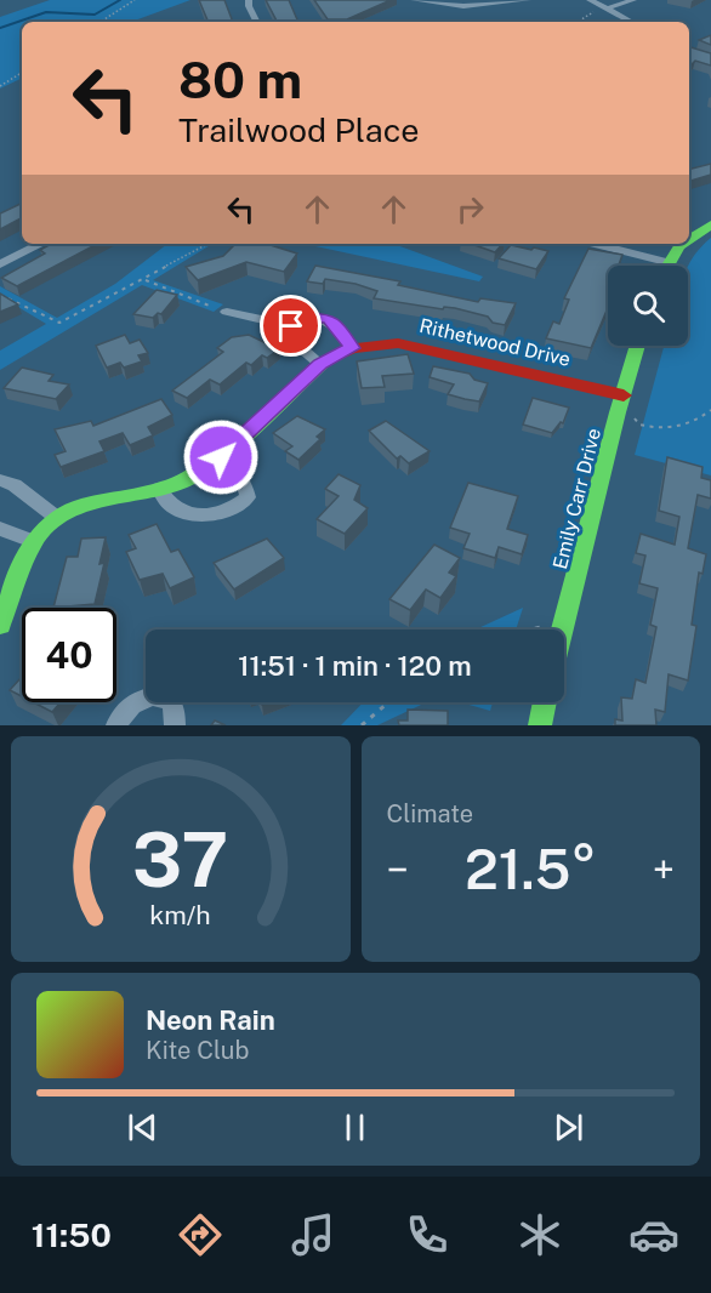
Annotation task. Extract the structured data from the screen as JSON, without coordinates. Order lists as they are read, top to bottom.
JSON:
{
  "streets": {
    "street": ["Rithetwood Drive", "Emily Carr Drive"]
  },
  "crossings": [
    ["Rithetwood Drive", "Emily Carr Drive"]
  ],
  "page": {
    "turn": ["80 m", "Trailwood Place"],
    "limit": "40",
    "trip": "11:51 · 1 min · 120 m",
    "tile": "Climate",
    "heat": ["−", "21.5°", "+"],
    "song": ["Neon Rain", "Kite Club"],
    "tabs": "11:50",
    "gauge": ["37", "km/h"]
  }
}
